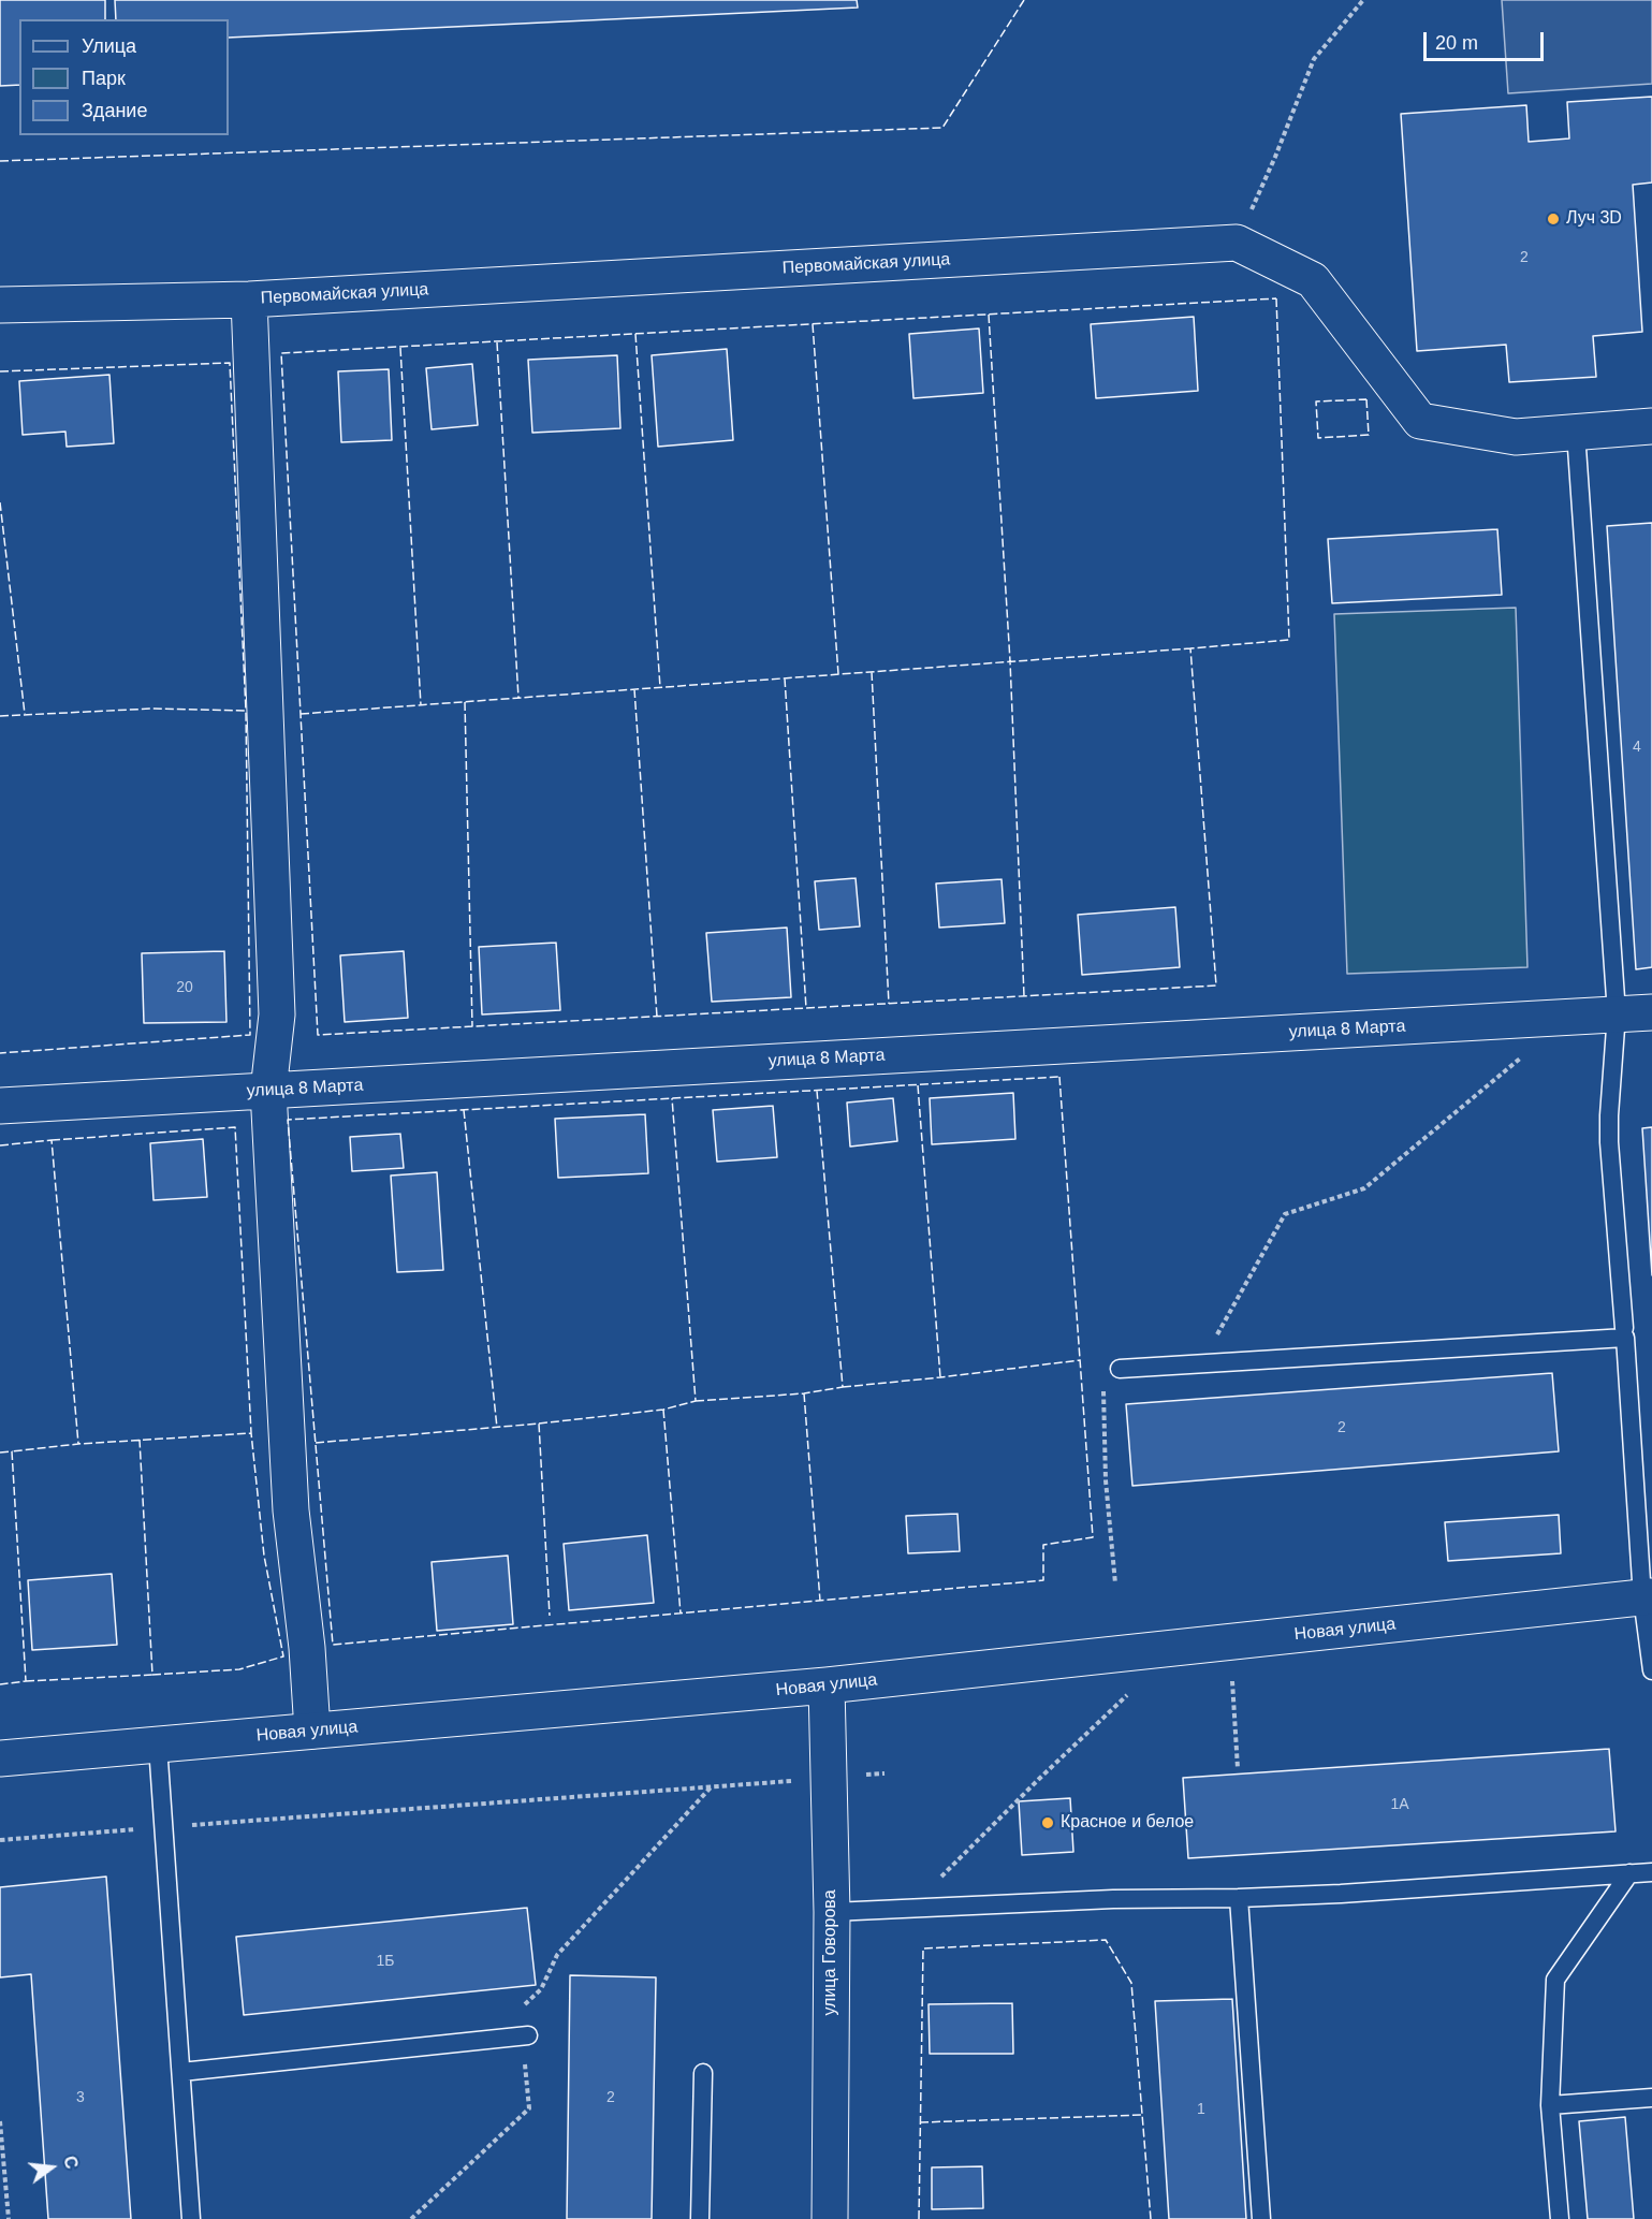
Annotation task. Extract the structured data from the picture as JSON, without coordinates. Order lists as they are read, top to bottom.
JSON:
{
  "streets": {
    "street": [
      "Первомайская улица",
      "улица 8 Марта",
      "Новая улица",
      "улица Говорова"
    ]
  },
  "crossings": [
    ["Новая улица", "улица Говорова"]
  ],
  "places": ["Луч 3D", "Красное и белое"],
  "house_numbers": [
    "2",
    "4",
    "20",
    "2",
    "1А",
    "1Б",
    "3",
    "2",
    "1"
  ],
  "legend": ["Улица", "Парк", "Здание"],
  "scale_bar": "20 m",
  "north": "right"
}
